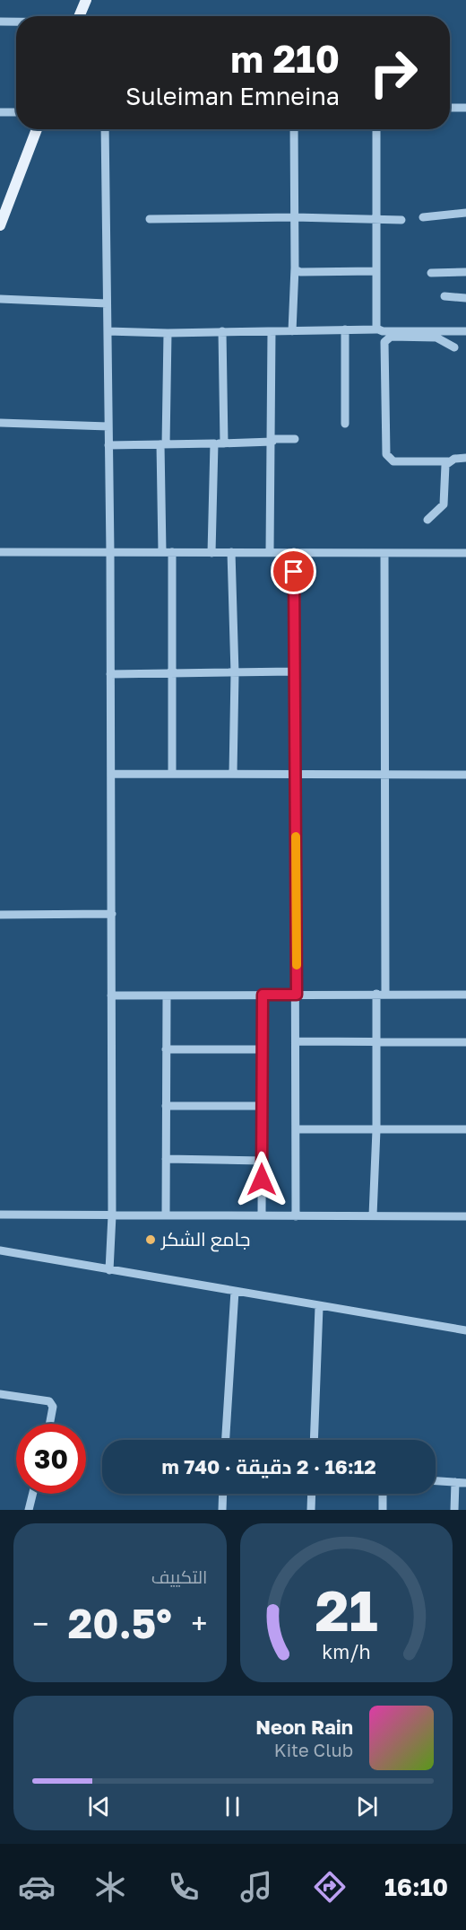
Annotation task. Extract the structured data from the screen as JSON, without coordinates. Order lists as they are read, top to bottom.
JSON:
{
  "places": ["جامع الشكر"],
  "page": {
    "turn": ["210 m", "Suleiman Emneina"],
    "limit": "30",
    "trip": "16:12 · 2 دقيقة · 740 m",
    "tile": "التكييف",
    "heat": ["−", "20.5°", "+"],
    "song": ["Neon Rain", "Kite Club"],
    "tabs": "16:10",
    "gauge": ["21", "km/h"]
  }
}
